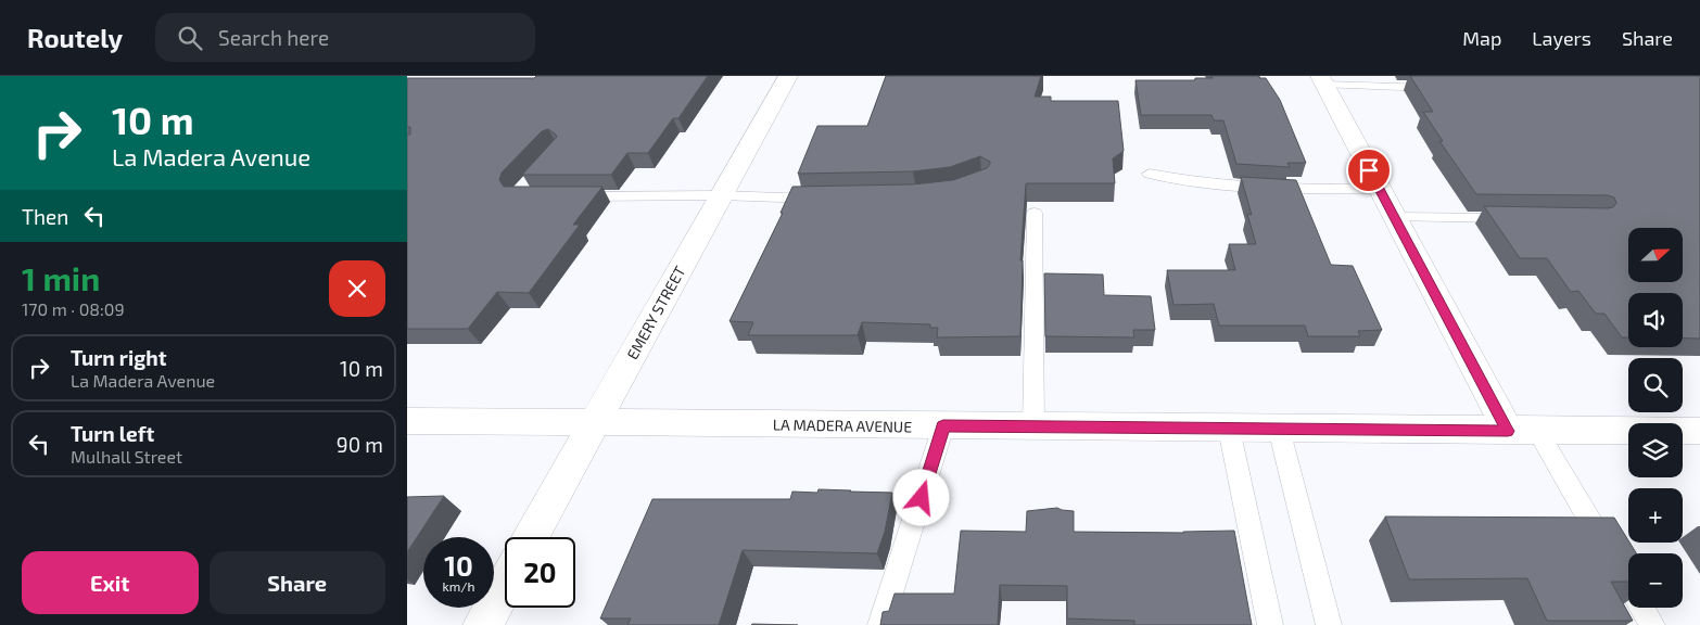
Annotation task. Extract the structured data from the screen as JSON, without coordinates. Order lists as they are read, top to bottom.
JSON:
{
  "streets": {
    "street": ["EMERY STREET", "LA MADERA AVENUE"]
  },
  "crossings": [
    ["EMERY STREET", "LA MADERA AVENUE"]
  ],
  "north": "right",
  "page": {
    "header": "Routely",
    "search": "Search here",
    "nav": ["Map", "Layers", "Share"],
    "turn": ["10 m", "La Madera Avenue"],
    "then": "Then",
    "map_buttons": ["+", "−"],
    "heading": ["1 min", "170 m · 08:09"],
    "list": [
      {
        "name": "Turn right",
        "note": "La Madera Avenue",
        "value": "10 m"
      },
      {
        "name": "Turn left",
        "note": "Mulhall Street",
        "value": "90 m"
      }
    ],
    "speed": "10 km/h",
    "limit": "20",
    "buttons": ["Exit", "Share"]
  }
}
